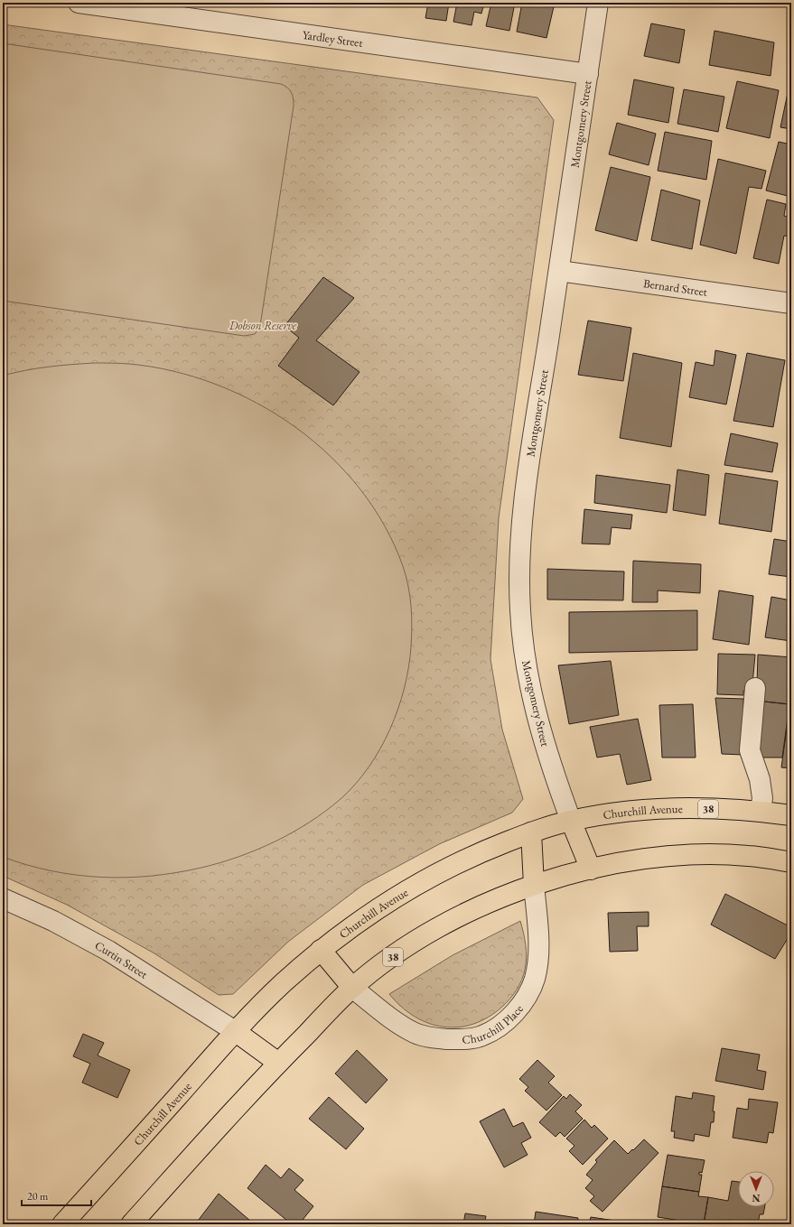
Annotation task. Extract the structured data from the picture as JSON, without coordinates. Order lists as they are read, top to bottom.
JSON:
{
  "streets": {
    "main road": ["38", "Churchill Avenue"],
    "street": [
      "Yardley Street",
      "Montgomery Street",
      "Bernard Street",
      "Curtin Street",
      "Churchill Place"
    ]
  },
  "crossings": [
    ["Yardley Street", "Montgomery Street"],
    ["Montgomery Street", "Bernard Street"],
    ["Montgomery Street", "Churchill Avenue"],
    ["38", "Churchill Place"],
    ["Churchill Avenue", "Curtin Street"]
  ],
  "parks": ["Dobson Reserve"],
  "scale_bar": "20 m",
  "north": "bottom"
}
